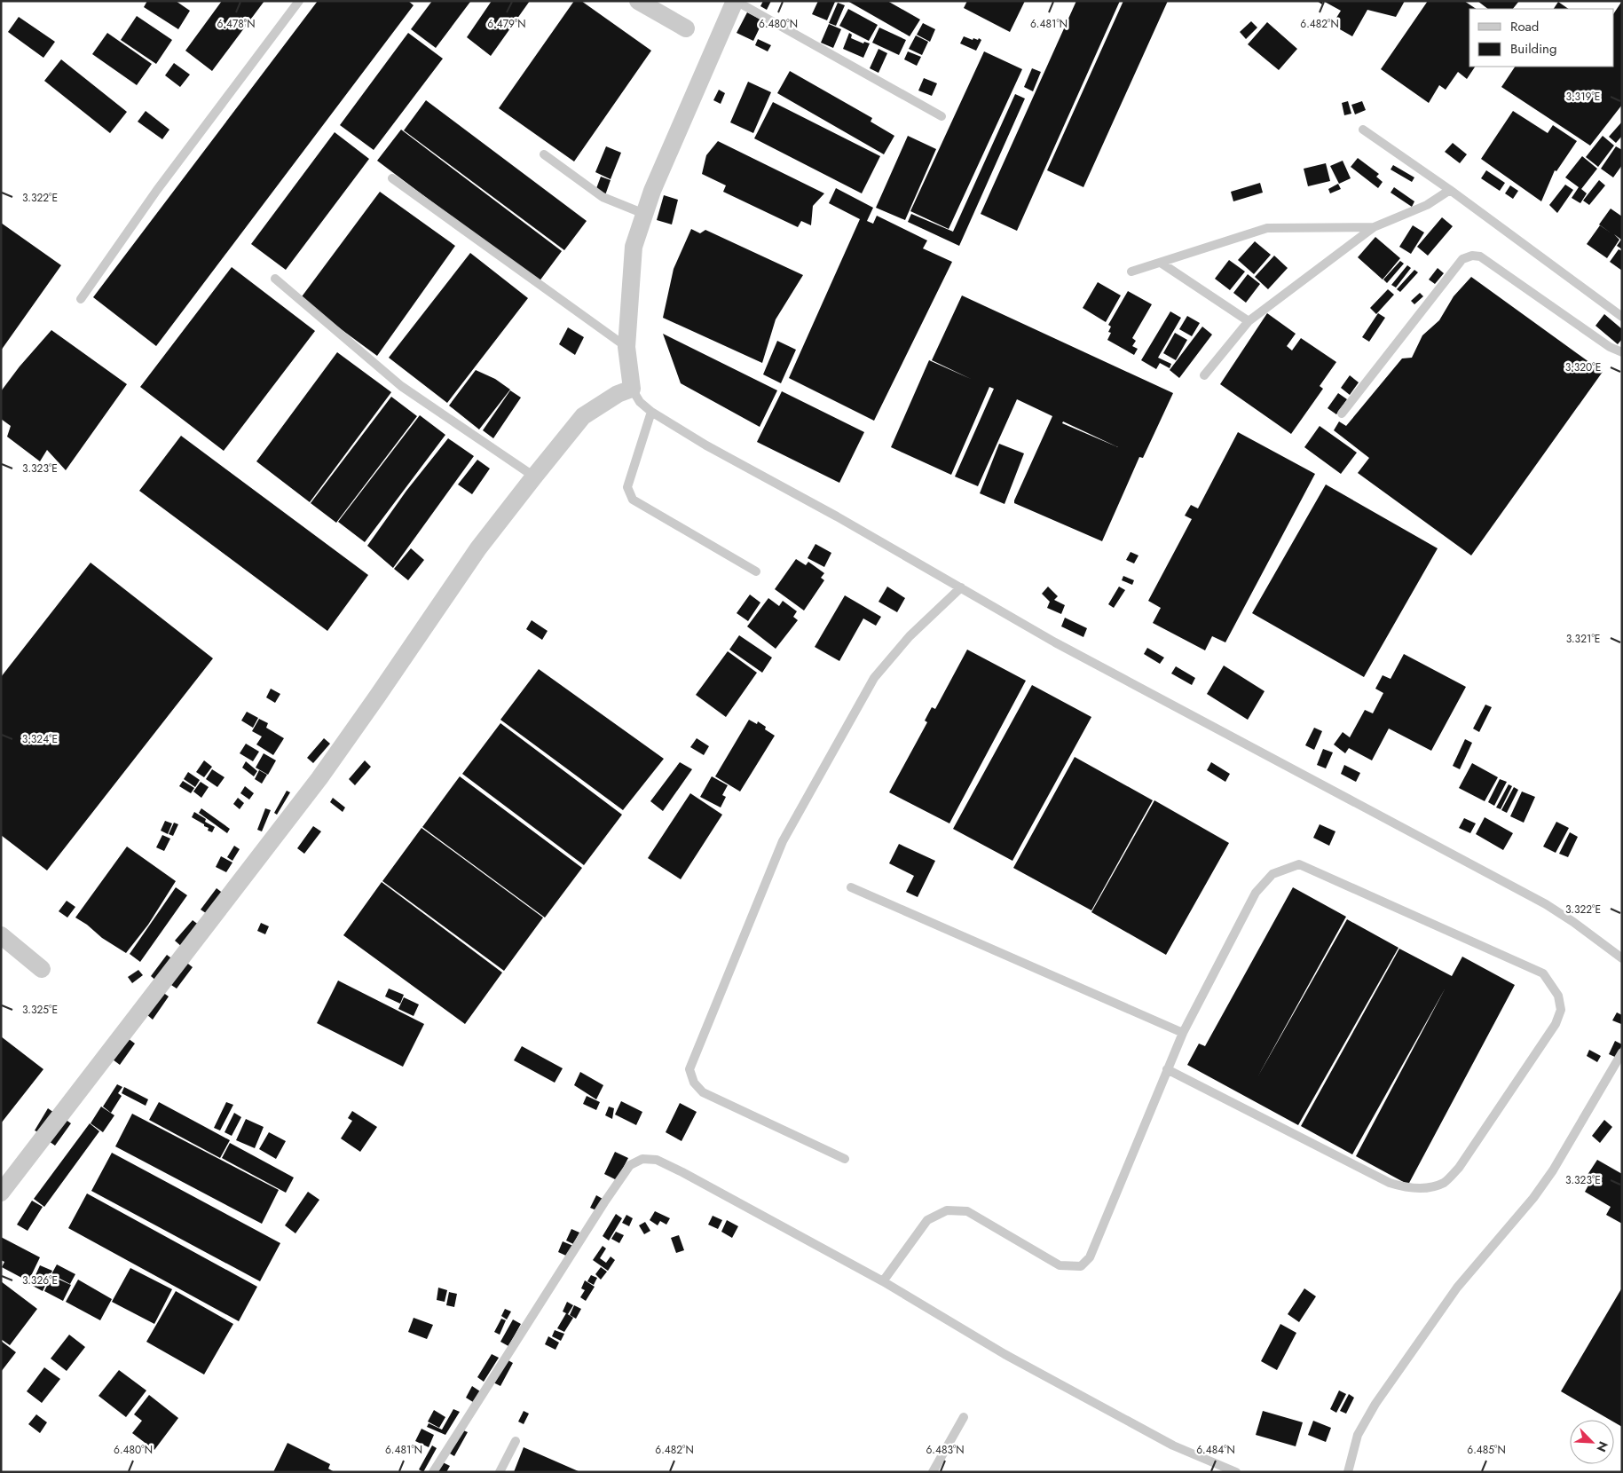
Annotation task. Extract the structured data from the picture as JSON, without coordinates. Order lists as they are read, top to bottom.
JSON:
{
  "legend": ["Road", "Building"],
  "north": "bottom right",
  "coordinates": [
    "6.478°N",
    "6.479°N",
    "6.480°N",
    "6.481°N",
    "6.482°N",
    "3.319°E",
    "3.322°E",
    "3.320°E",
    "3.323°E",
    "3.321°E",
    "3.324°E",
    "3.325°E",
    "3.326°E",
    "6.483°N",
    "6.484°N",
    "6.485°N"
  ]
}
